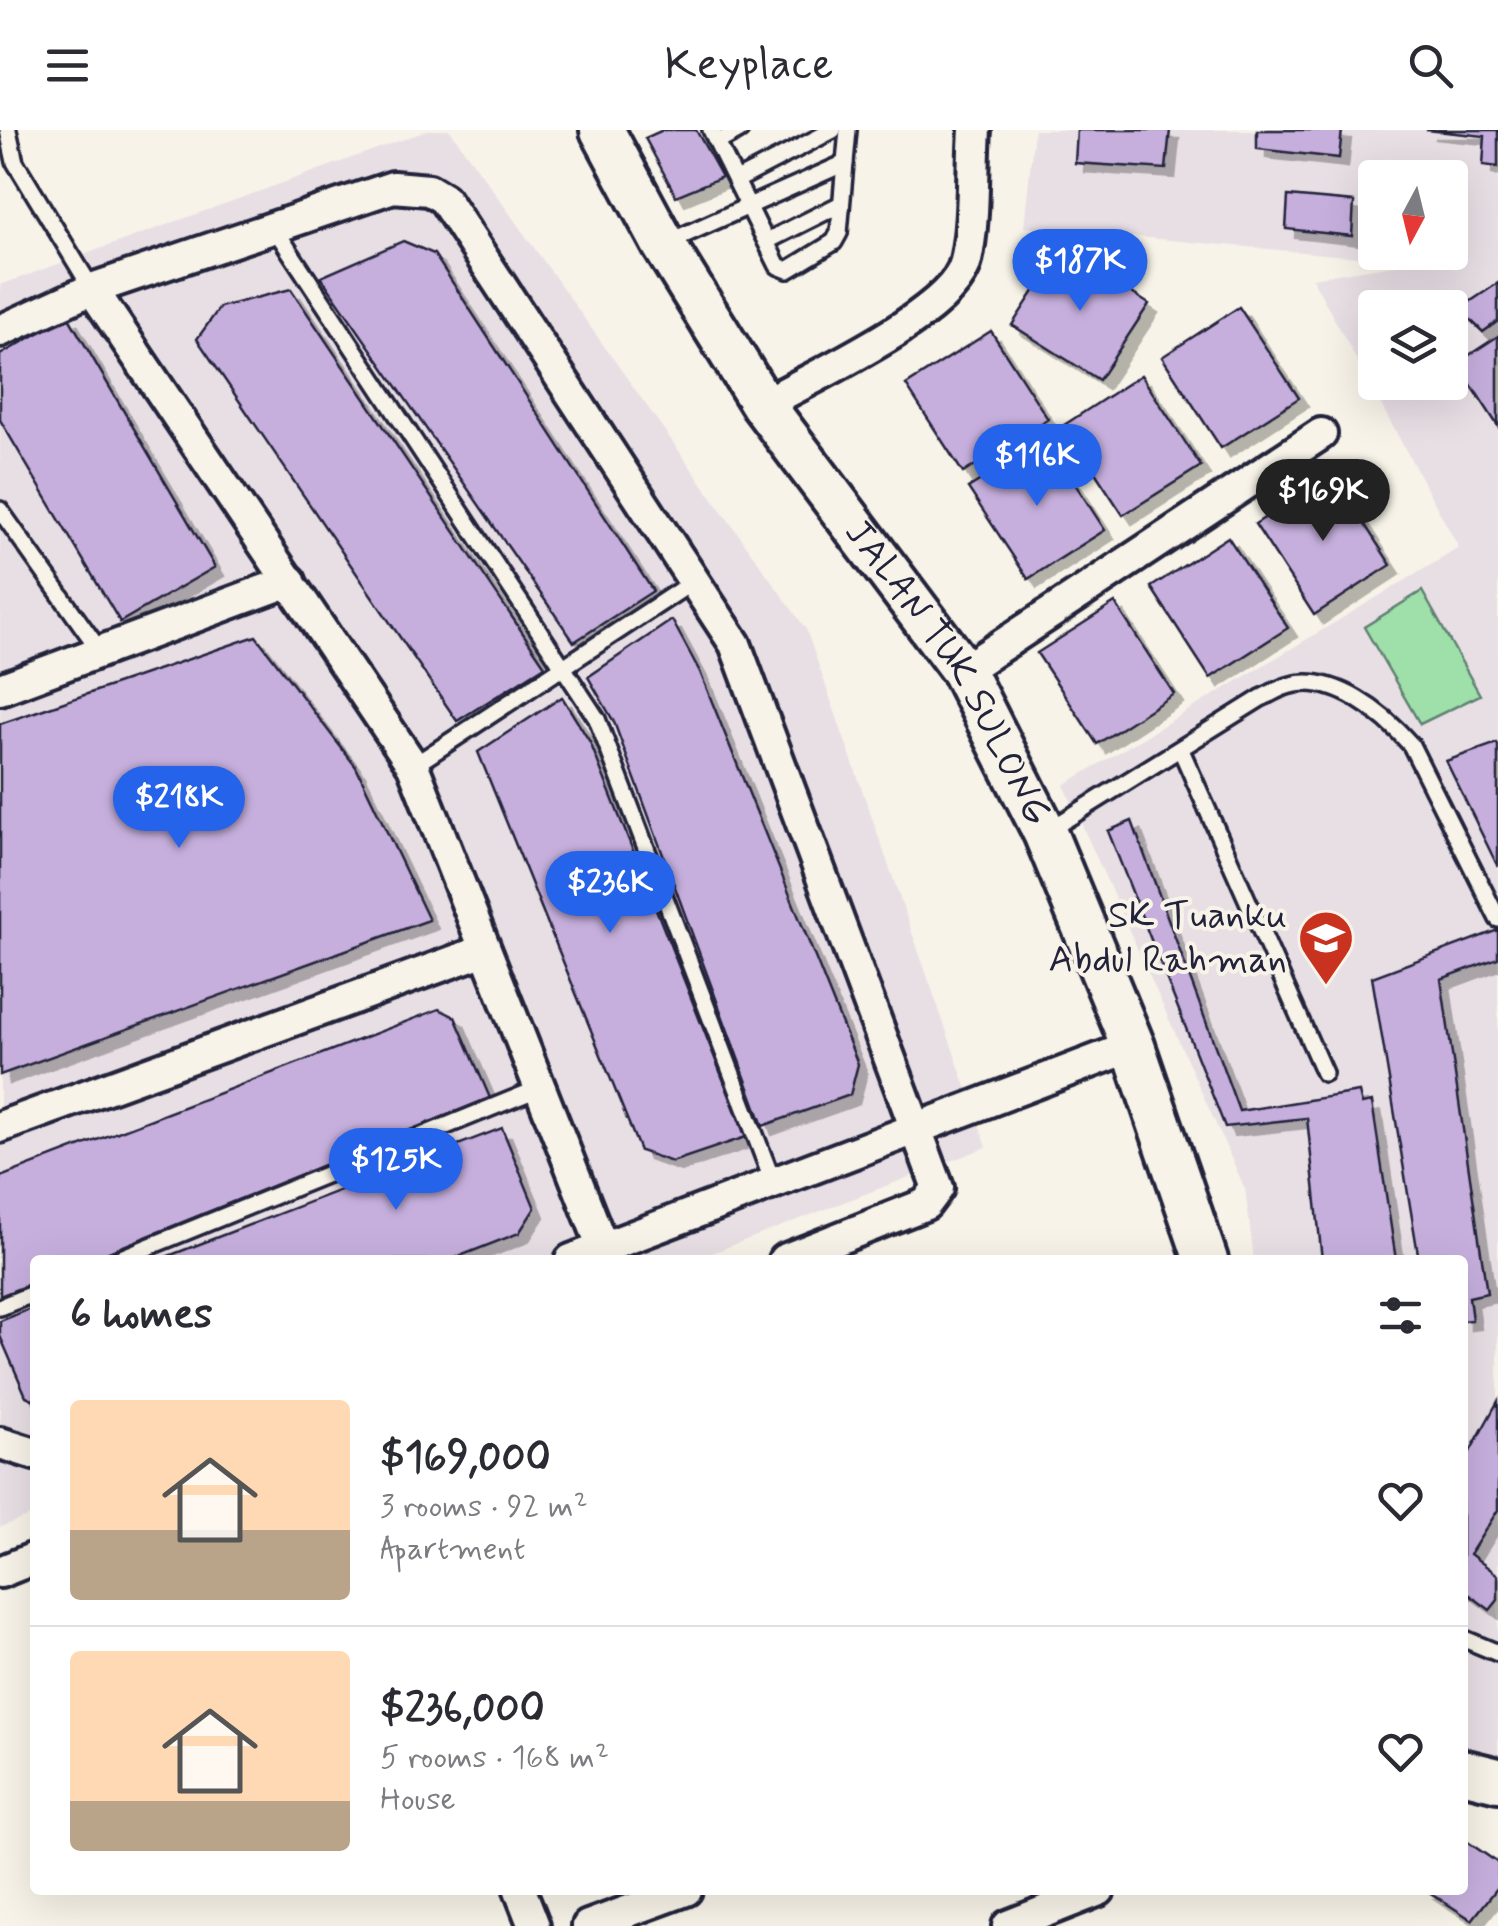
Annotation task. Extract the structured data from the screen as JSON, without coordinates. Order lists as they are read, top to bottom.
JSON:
{
  "streets": {
    "street": ["JALAN TUK SULONG"]
  },
  "places": {
    "school or university": ["SK Tuanku Abdul Rahman"]
  },
  "north": "bottom",
  "page": {
    "header": "Keyplace",
    "price": [
      "$187K",
      "$116K",
      "$169K",
      "$218K",
      "$236K",
      "$125K"
    ],
    "heading": "6 homes",
    "list": [
      {
        "name": "$169,000",
        "note": "3 rooms · 92 m² · Apartment"
      },
      {
        "name": "$236,000",
        "note": "5 rooms · 168 m² · House"
      }
    ]
  }
}
